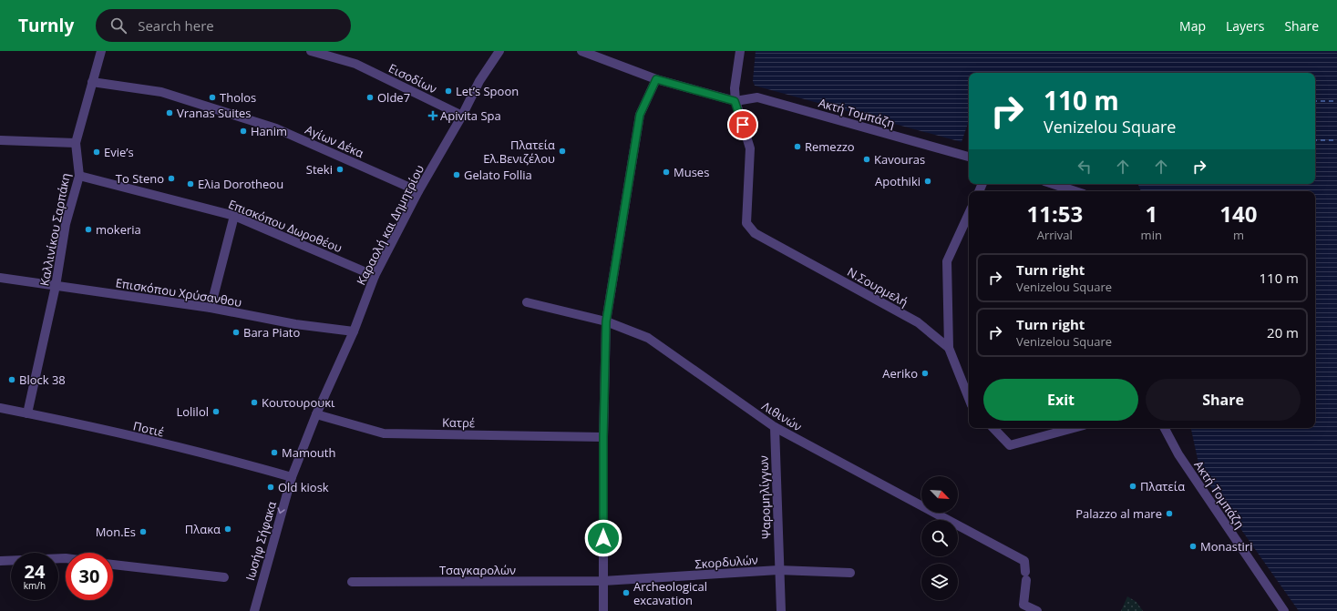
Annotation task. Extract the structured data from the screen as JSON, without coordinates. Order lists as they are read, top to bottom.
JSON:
{
  "streets": {
    "street": [
      "Εισοδίων",
      "Ακτή Τομπάζη",
      "Αγίων Δέκα",
      "Καραολή και Δημητρίου",
      "Επισκόπου Δωροθέου",
      "Καλλινίκου Σαρπάκη",
      "Ν.Σουρμελή",
      "Επισκόπου Χρύσανθου",
      "Λιθινών",
      "Κατρέ",
      "Ποτιέ",
      "Ψαρομηλίγγων",
      "Ιωσήφ Σήφακα",
      "Σκορδυλών",
      "Τσαγκαρολών"
    ]
  },
  "crossings": [
    ["Εισοδίων", "Καραολή και Δημητρίου"],
    ["Ακτή Τομπάζη", "Ν.Σουρμελή"],
    ["Αγίων Δέκα", "Καραολή και Δημητρίου"],
    ["Αγίων Δέκα", "Καλλινίκου Σαρπάκη"],
    ["Καραολή και Δημητρίου", "Επισκόπου Δωροθέου"],
    ["Καραολή και Δημητρίου", "Επισκόπου Χρύσανθου"],
    ["Καραολή και Δημητρίου", "Κατρέ"],
    ["Καραολή και Δημητρίου", "Ποτιέ"],
    ["Καραολή και Δημητρίου", "Ιωσήφ Σήφακα"],
    ["Επισκόπου Δωροθέου", "Καλλινίκου Σαρπάκη"],
    ["Καλλινίκου Σαρπάκη", "Επισκόπου Χρύσανθου"],
    ["Καλλινίκου Σαρπάκη", "Ποτιέ"],
    ["Λιθινών", "Ψαρομηλίγγων"],
    ["Ποτιέ", "Ιωσήφ Σήφακα"],
    ["Ψαρομηλίγγων", "Σκορδυλών"],
    ["Σκορδυλών", "Τσαγκαρολών"]
  ],
  "one_way": ["Ιωσήφ Σήφακα"],
  "places": {
    "other": [
      "Let’s Spoon",
      "Tholos",
      "Olde7",
      "Vranas Suites",
      "Hanim",
      "Remezzo",
      "Πλατεία Ελ.Βενιζέλου",
      "Evie’s",
      "Kavouras",
      "Steki",
      "Muses",
      "Gelato Follia",
      "To Steno",
      "Apothiki",
      "Eλia Dorotheou",
      "mokeria",
      "Bara Piato",
      "Aeriko",
      "Block 38",
      "Κουτουρουκι",
      "Lolilol",
      "Mamouth",
      "Πλατεία",
      "Old kiosk",
      "Palazzo al mare",
      "Πλακα",
      "Mon.Es",
      "Monastiri",
      "Archeological excavation"
    ],
    "health": ["Apivita Spa"]
  },
  "north": "bottom right",
  "page": {
    "header": "Turnly",
    "search": "Search here",
    "nav": ["Map", "Layers", "Share"],
    "turn": ["110 m", "Venizelou Square"],
    "eta": [
      "11:53",
      "Arrival",
      "1",
      "min",
      "140",
      "m"
    ],
    "list": [
      {
        "name": "Turn right",
        "note": "Venizelou Square",
        "value": "110 m"
      },
      {
        "name": "Turn right",
        "note": "Venizelou Square",
        "value": "20 m"
      }
    ],
    "buttons": ["Exit", "Share"],
    "speed": "24 km/h",
    "limit": "30"
  }
}
